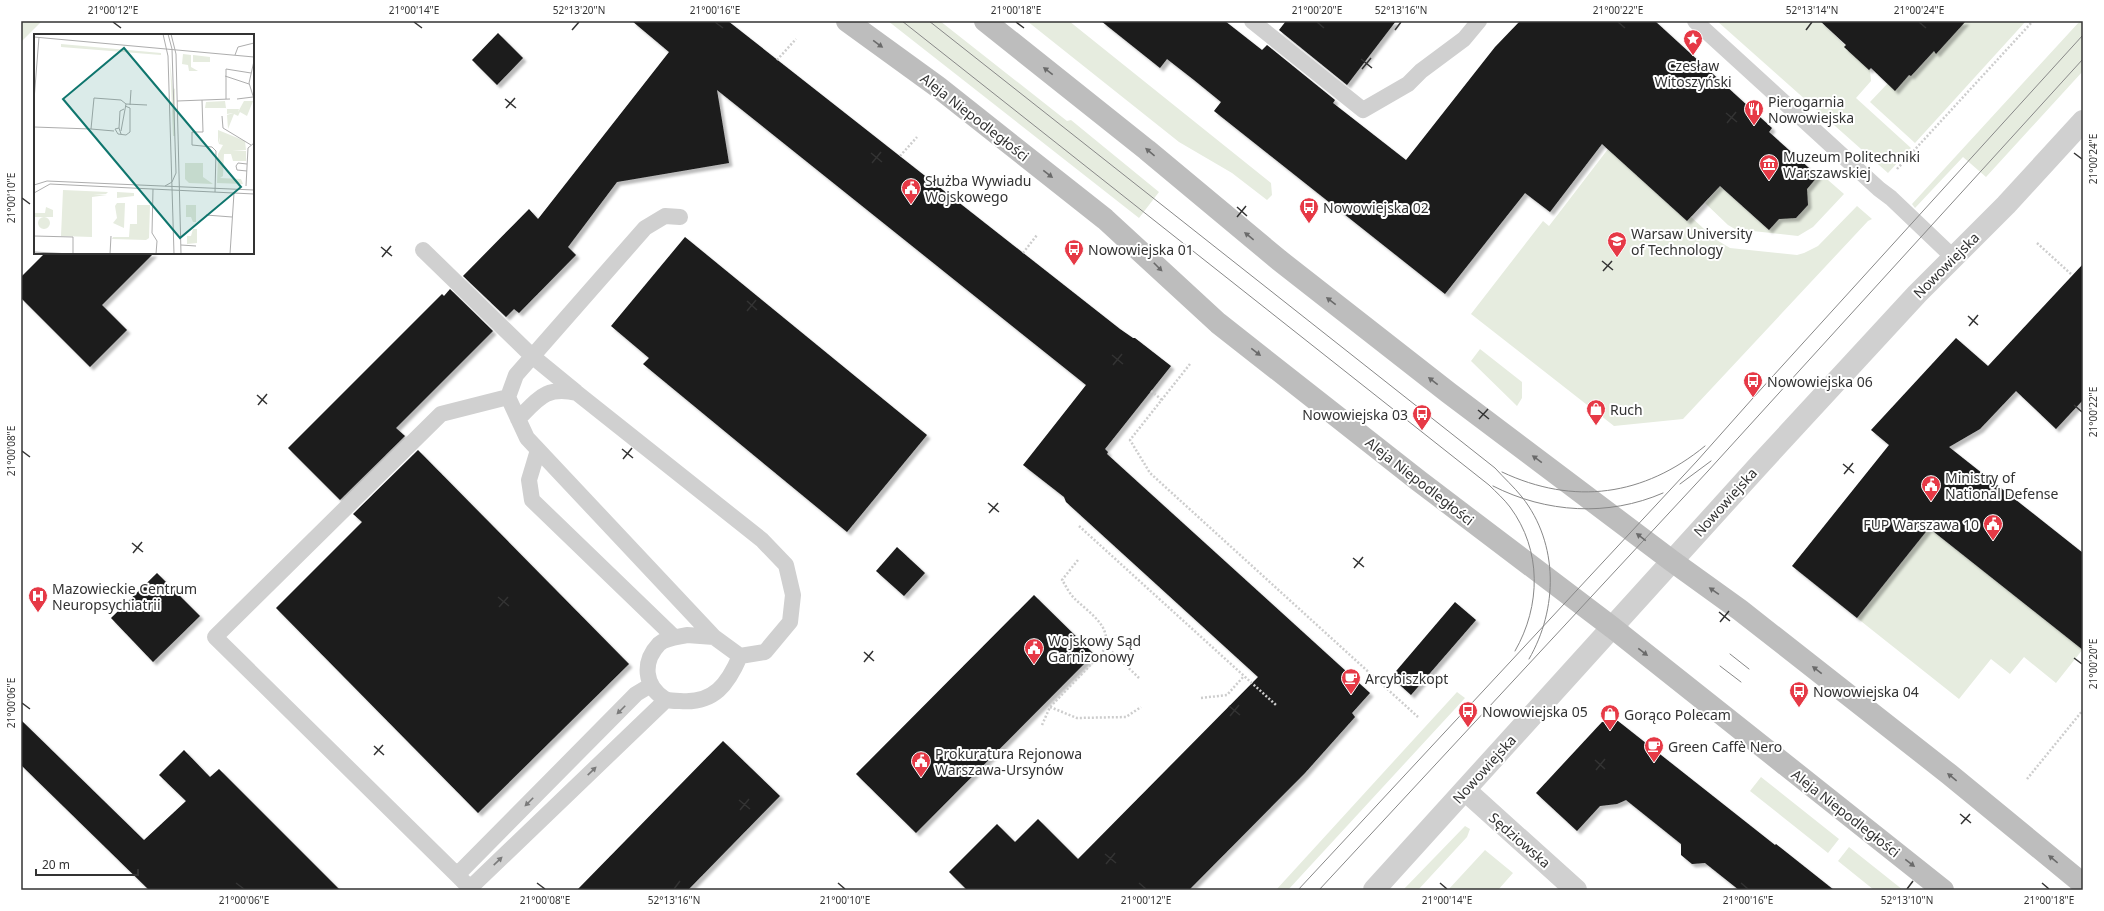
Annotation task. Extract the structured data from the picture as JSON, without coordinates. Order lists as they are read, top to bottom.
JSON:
{
  "streets": {
    "main road": ["Aleja Niepodległości"],
    "street": ["Nowowiejska", "Sędziowska"]
  },
  "crossings": [
    ["Aleja Niepodległości", "Nowowiejska"],
    ["Nowowiejska", "Sędziowska"]
  ],
  "places": {
    "place": ["Czesław Witoszyński"],
    "restaurant": ["Pierogarnia Nowowiejska"],
    "museum": ["Muzeum Politechniki Warszawskiej"],
    "public building": [
      "Służba Wywiadu Wojskowego",
      "Ministry of National Defense",
      "FUP Warszawa 10",
      "Wojskowy Sąd Garnizonowy",
      "Prokuratura Rejonowa Warszawa-Ursynów"
    ],
    "bus stop": [
      "Nowowiejska 02",
      "Nowowiejska 01",
      "Nowowiejska 06",
      "Nowowiejska 03",
      "Nowowiejska 04",
      "Nowowiejska 05"
    ],
    "school or university": ["Warsaw University of Technology"],
    "shop": ["Ruch", "Gorąco Polecam"],
    "hospital": ["Mazowieckie Centrum Neuropsychiatrii"],
    "cafe": ["Arcybiszkopt", "Green Caffè Nero"]
  },
  "scale_bar": "20 m",
  "coordinates": [
    "21°00'12\"E",
    "21°00'14\"E",
    "52°13'20\"N",
    "21°00'16\"E",
    "21°00'18\"E",
    "21°00'20\"E",
    "52°13'16\"N",
    "21°00'22\"E",
    "52°13'14\"N",
    "21°00'24\"E",
    "21°00'10\"E",
    "21°00'08\"E",
    "21°00'06\"E",
    "52°13'10\"N"
  ]
}
